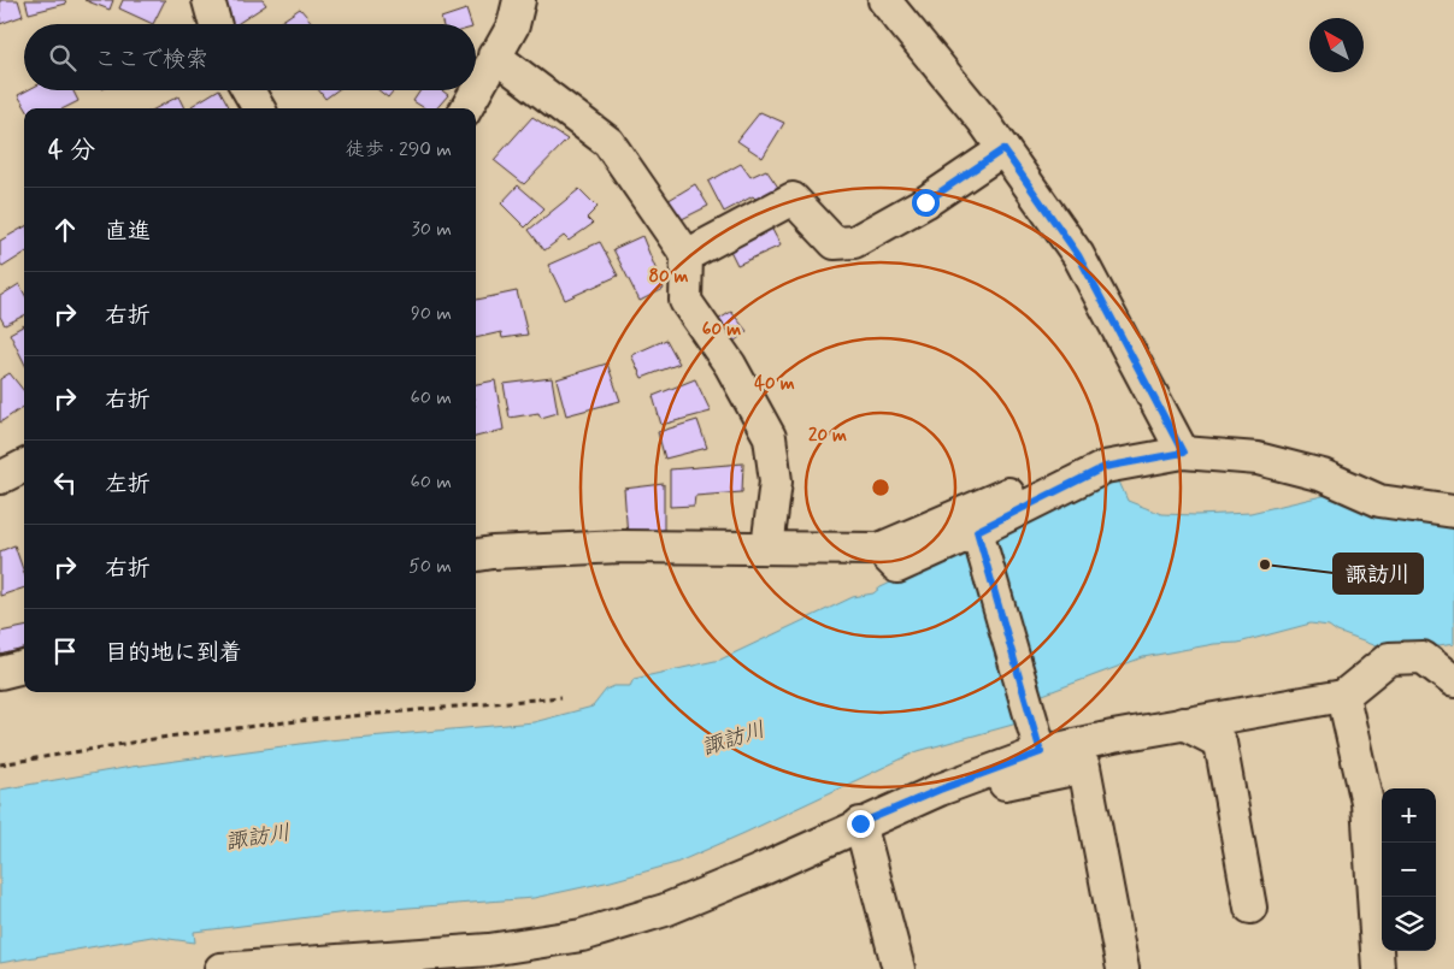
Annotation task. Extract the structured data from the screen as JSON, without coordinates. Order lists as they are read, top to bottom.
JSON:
{
  "water": ["諏訪川"],
  "places": ["諏訪川"],
  "north": "top left",
  "page": {
    "search": "ここで検索",
    "heading": ["4 分", "徒歩 · 290 m"],
    "list": [
      ["直進", "30 m"],
      ["右折", "90 m"],
      ["右折", "60 m"],
      ["左折", "60 m"],
      ["右折", "50 m"],
      "目的地に到着"
    ],
    "map_buttons": ["+", "−"]
  },
  "rings": [
    "80 m",
    "60 m",
    "40 m",
    "20 m"
  ]
}
